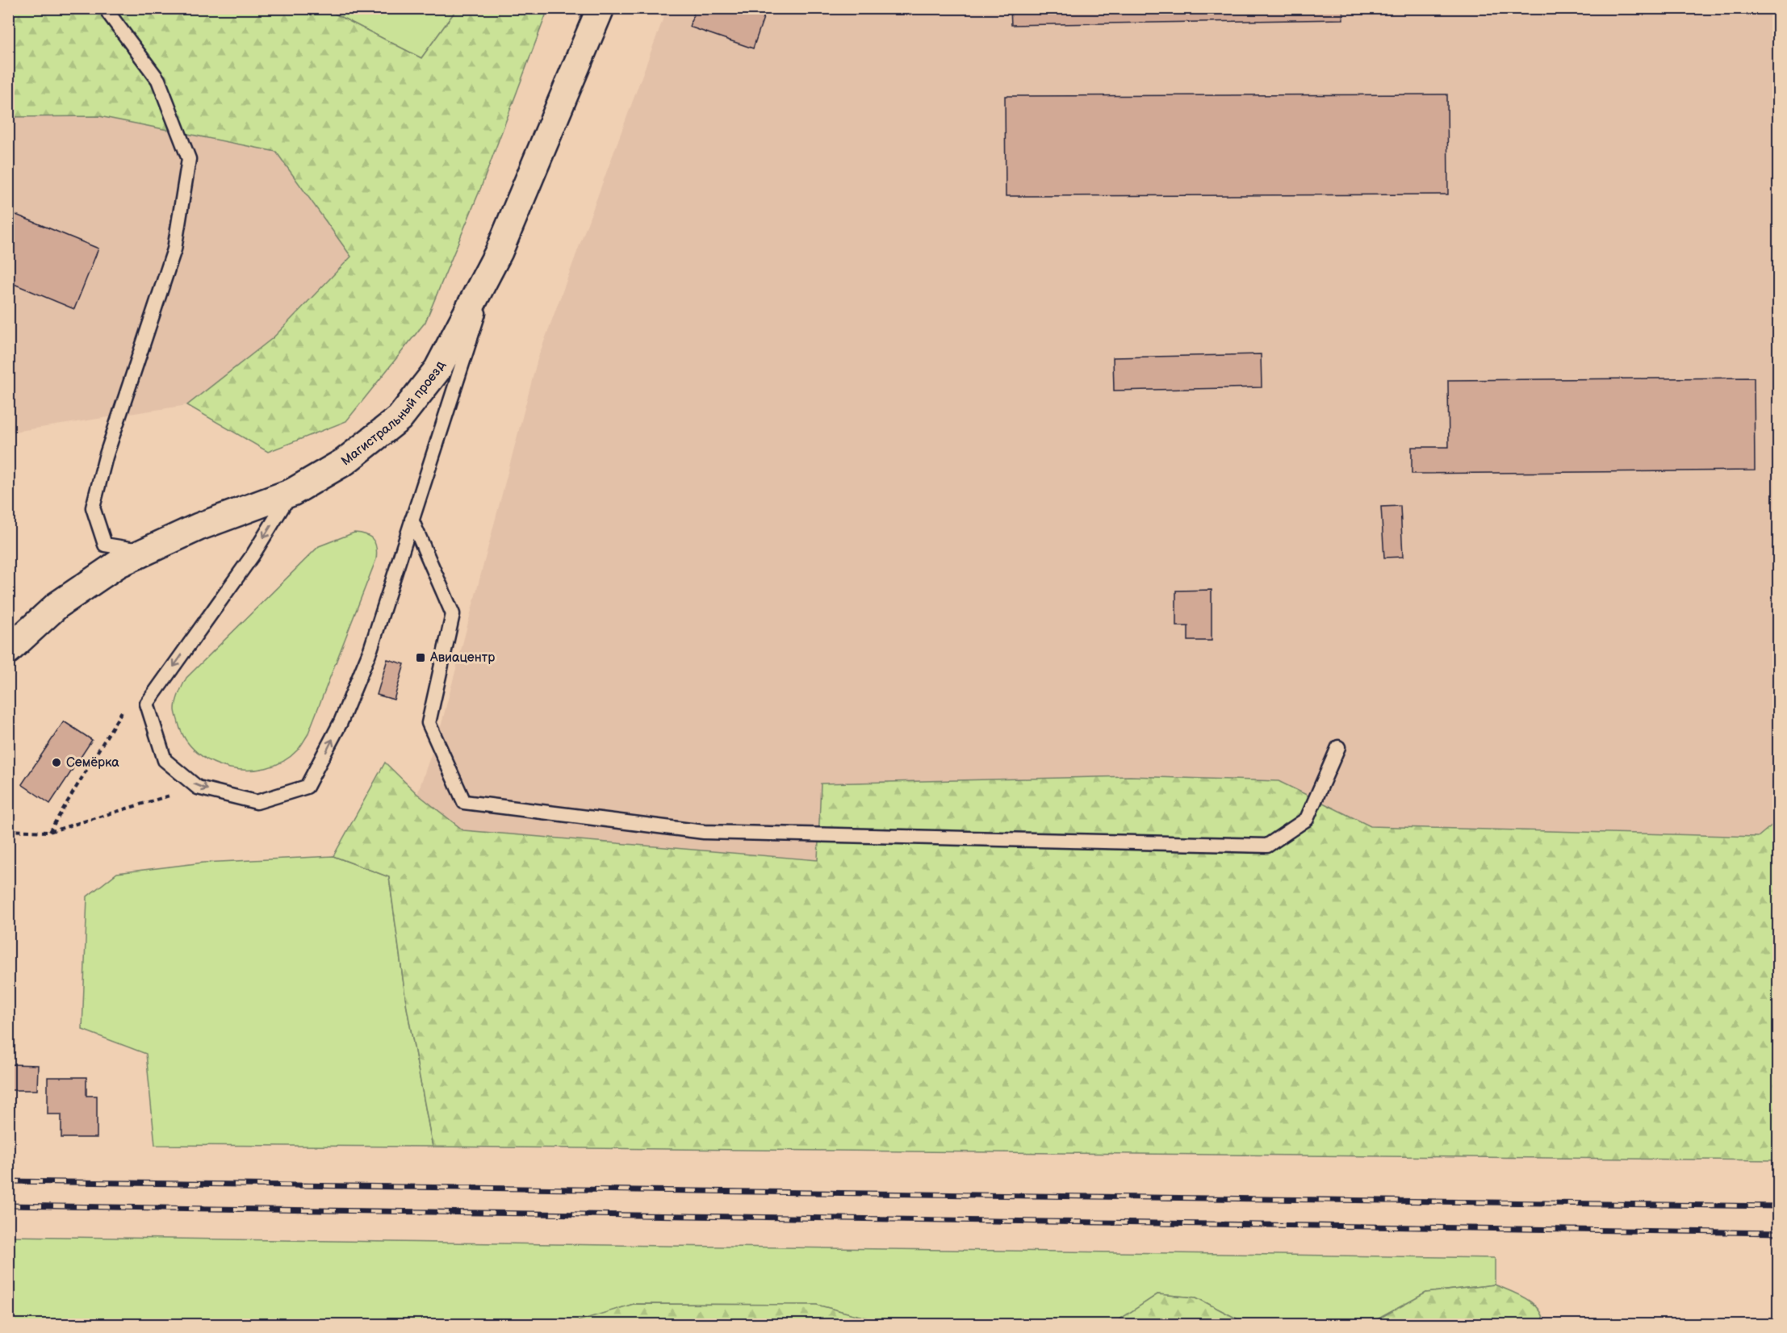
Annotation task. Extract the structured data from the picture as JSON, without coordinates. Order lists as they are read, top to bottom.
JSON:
{
  "streets": {
    "main road": ["Магистральный проезд"]
  },
  "places": {
    "transit": ["Авиацентр"],
    "other": ["Семёрка"]
  }
}
